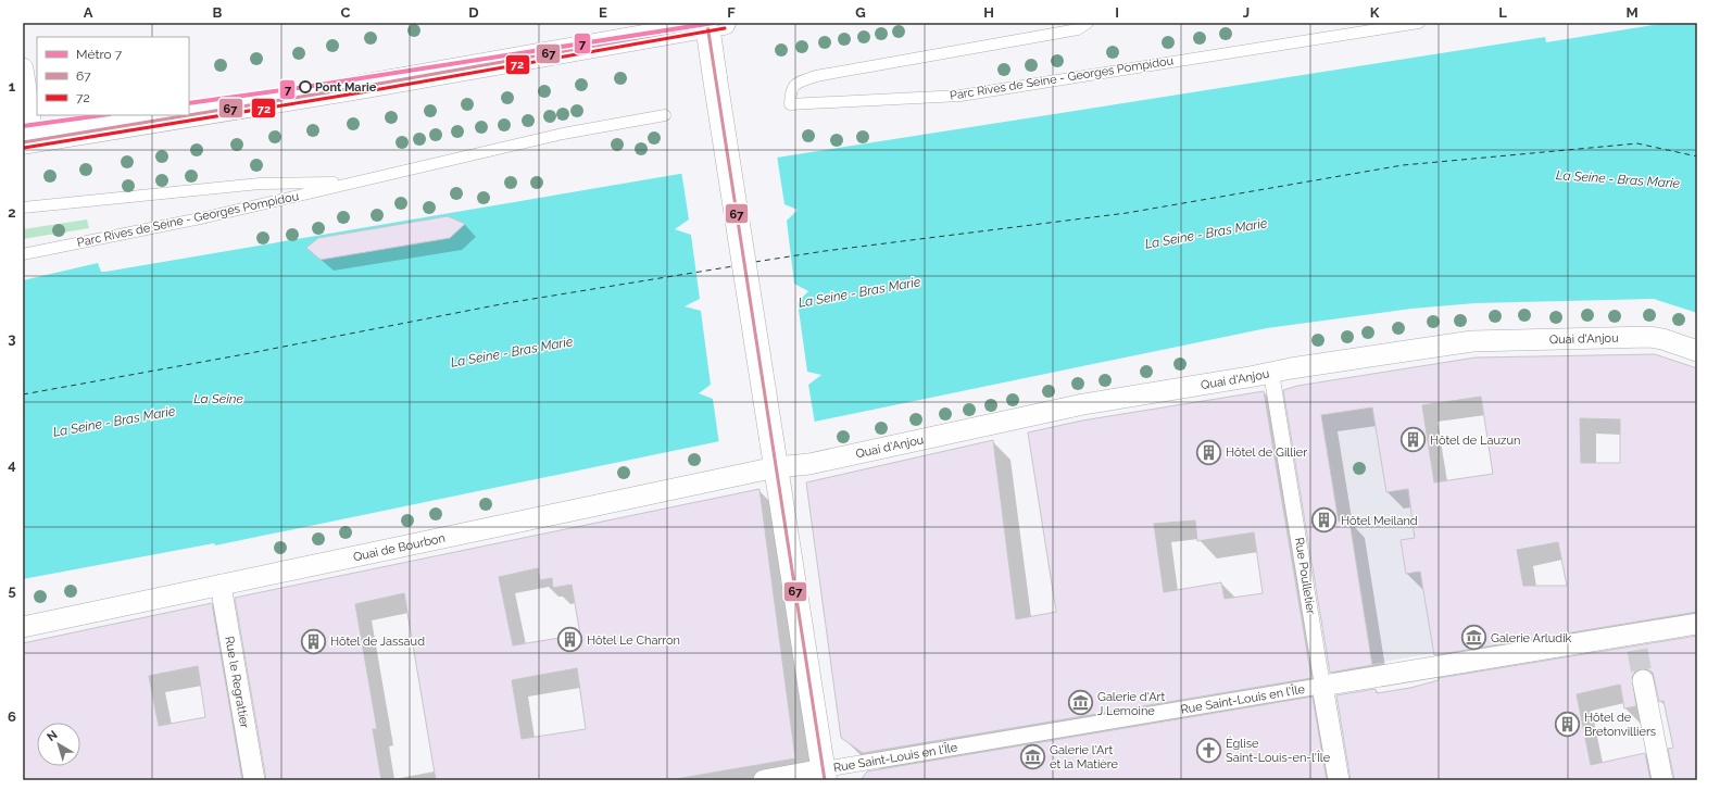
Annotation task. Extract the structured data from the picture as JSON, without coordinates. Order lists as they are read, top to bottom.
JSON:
{
  "streets": {
    "street": [
      "Quai d'Anjou",
      "Quai de Bourbon",
      "Rue Poulletier",
      "Rue le Regrattier",
      "Rue Saint-Louis en l'Île"
    ],
    "lane": ["Parc Rives de Seine - Georges Pompidou"]
  },
  "crossings": [
    ["Quai d'Anjou", "Quai de Bourbon"],
    ["Quai d'Anjou", "Rue Poulletier"],
    ["Quai de Bourbon", "Rue le Regrattier"],
    ["Rue Poulletier", "Rue Saint-Louis en l'Île"]
  ],
  "water": ["La Seine - Bras Marie", "La Seine"],
  "places": {
    "other": ["Pont Marie"],
    "building": [
      "Hôtel de Lauzun",
      "Hôtel de Gillier",
      "Hôtel Meiland",
      "Hôtel Le Charron",
      "Hôtel de Jassaud",
      "Hôtel de Bretonvilliers"
    ],
    "museum": ["Galerie Arludik", "Galerie d'Art J Lemoine", "Galerie l'Art et la Matière"],
    "church": ["Église Saint-Louis-en-l'Île"]
  },
  "lines": ["metro line 7", "transit line 67", "transit line 72"],
  "legend": ["Métro 7", "67", "72"],
  "north": "top left",
  "grid": {
    "columns": [
      "A",
      "B",
      "C",
      "D",
      "E",
      "F",
      "G",
      "H",
      "I",
      "J",
      "K",
      "L",
      "M"
    ],
    "rows": [
      "1",
      "2",
      "3",
      "4",
      "5",
      "6"
    ]
  }
}
